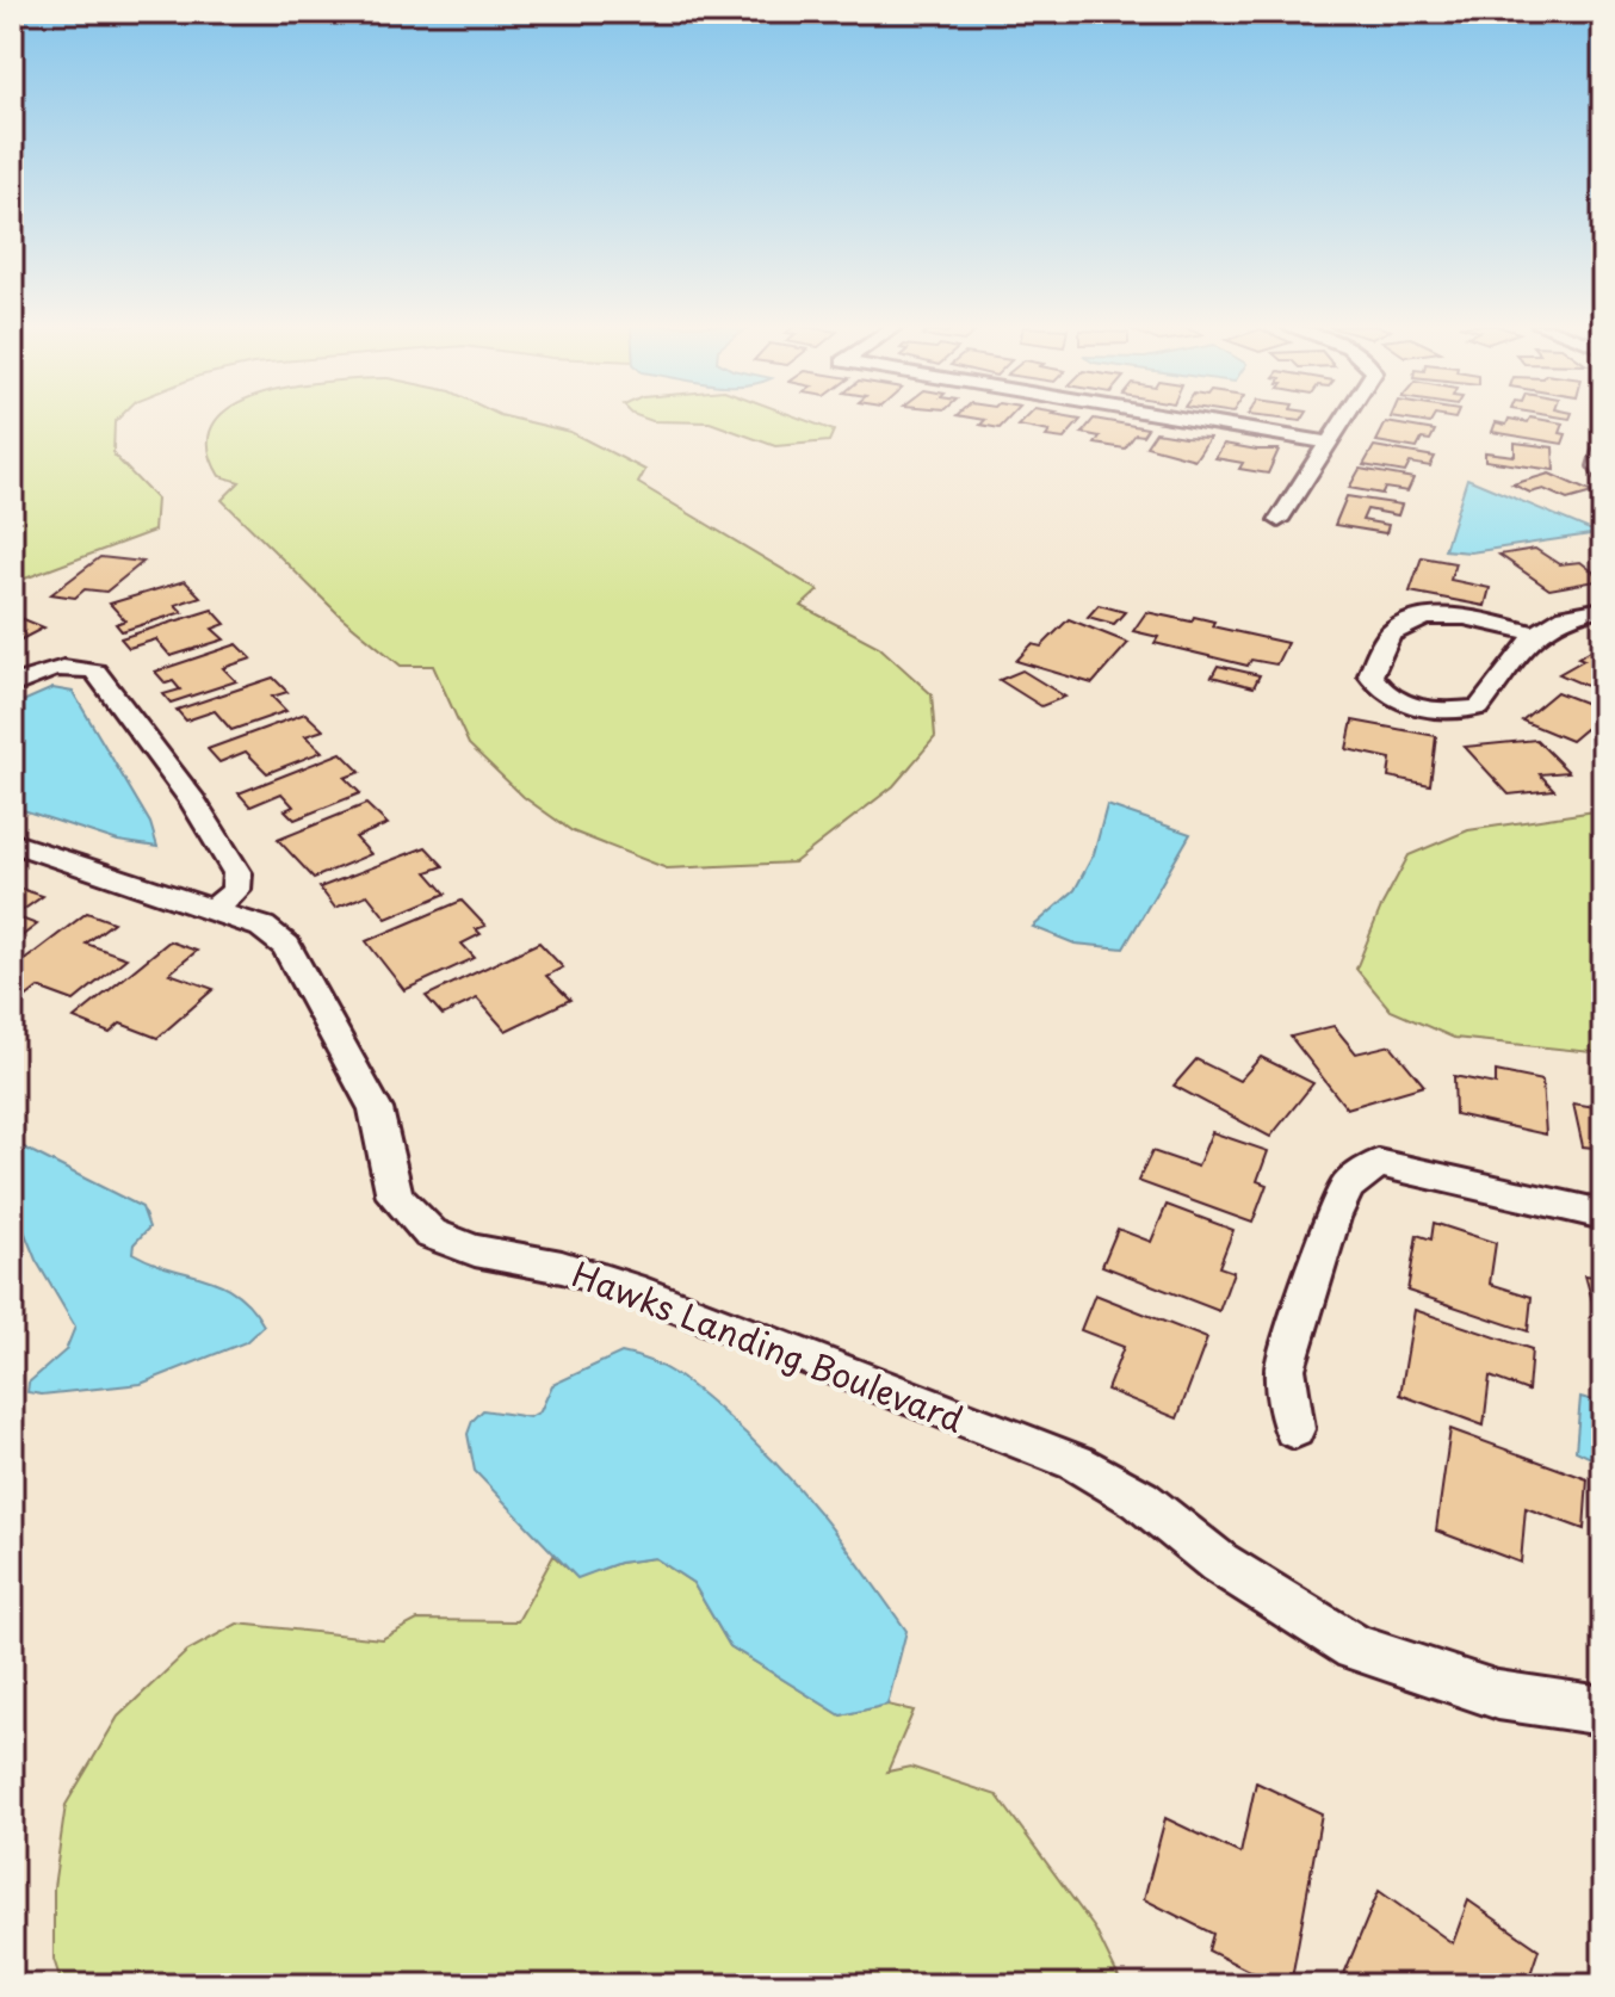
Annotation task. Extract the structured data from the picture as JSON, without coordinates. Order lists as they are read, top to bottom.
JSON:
{
  "streets": {
    "street": ["Hawks Landing Boulevard"]
  }
}
